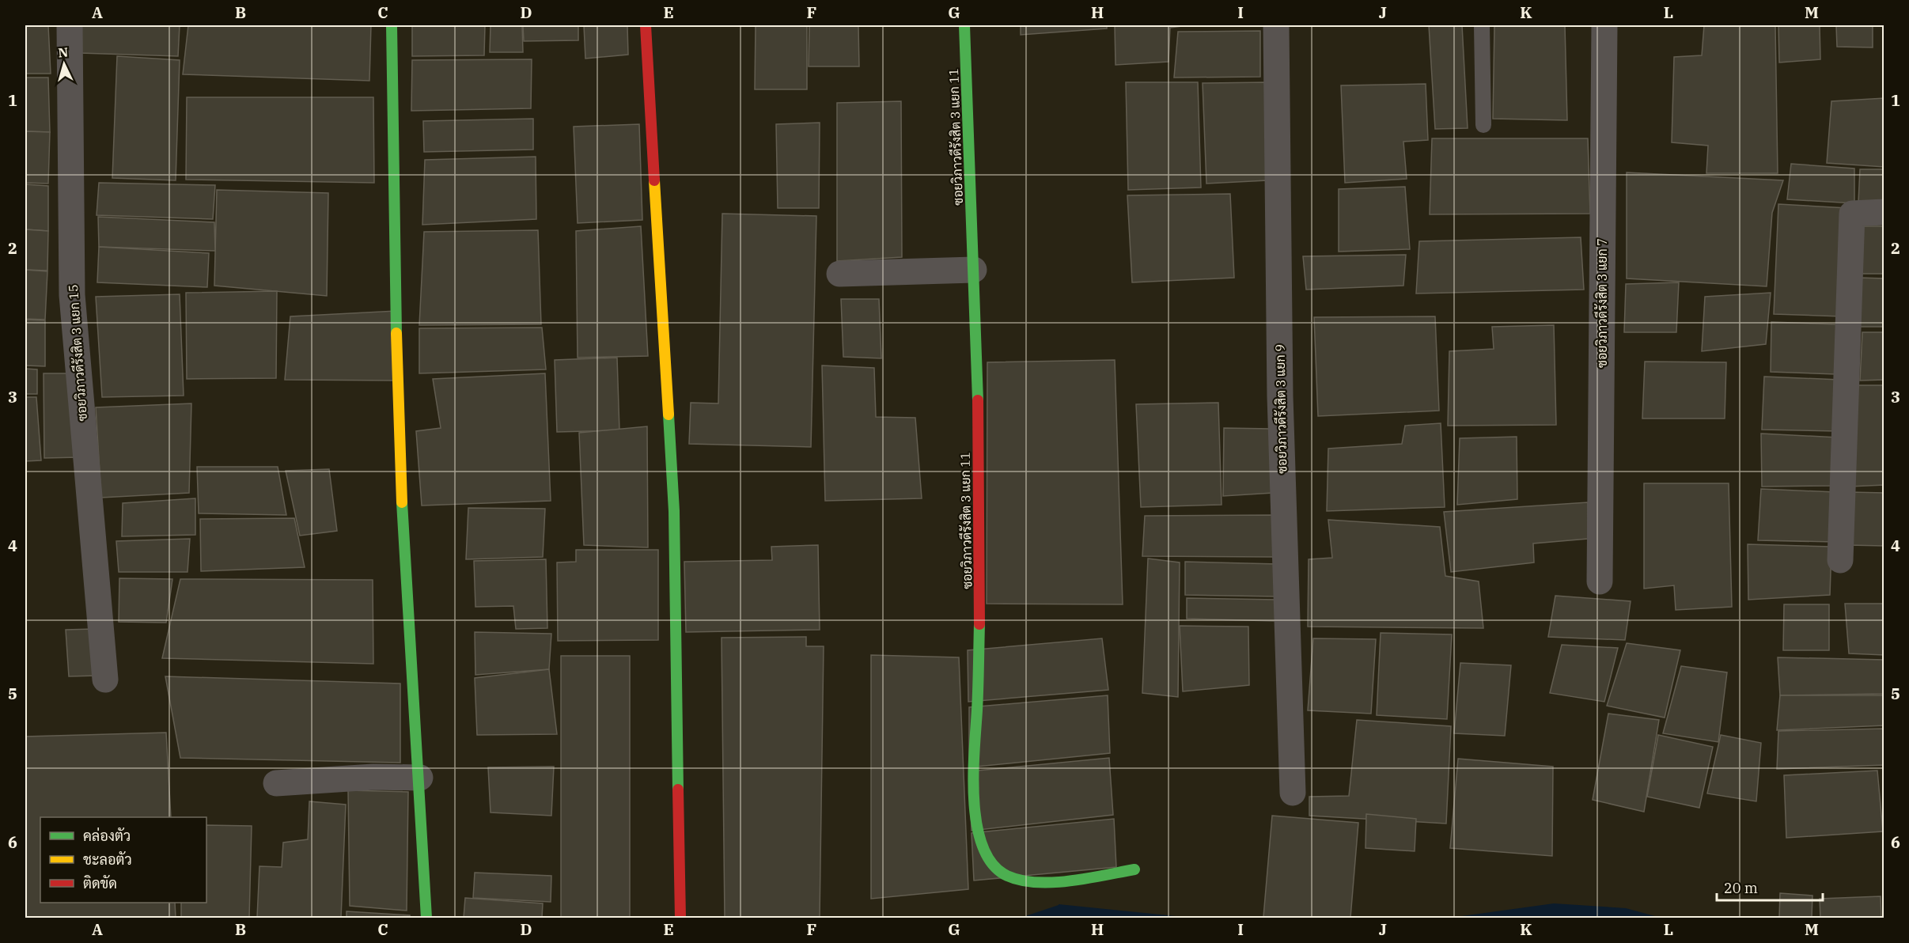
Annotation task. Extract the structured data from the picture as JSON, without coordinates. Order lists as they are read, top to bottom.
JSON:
{
  "streets": {
    "street": [
      "ซอยวิภาวดีรังสิต 3 แยก 11",
      "ซอยวิภาวดีรังสิต 3 แยก 7",
      "ซอยวิภาวดีรังสิต 3 แยก 15",
      "ซอยวิภาวดีรังสิต 3 แยก 9"
    ]
  },
  "legend": ["คล่องตัว", "ชะลอตัว", "ติดขัด"],
  "scale_bar": "20 m",
  "north": "top",
  "grid": {
    "columns": [
      "A",
      "B",
      "C",
      "D",
      "E",
      "F",
      "G",
      "H",
      "I",
      "J",
      "K",
      "L",
      "M"
    ],
    "rows": [
      "1",
      "2",
      "3",
      "4",
      "5",
      "6"
    ]
  }
}
